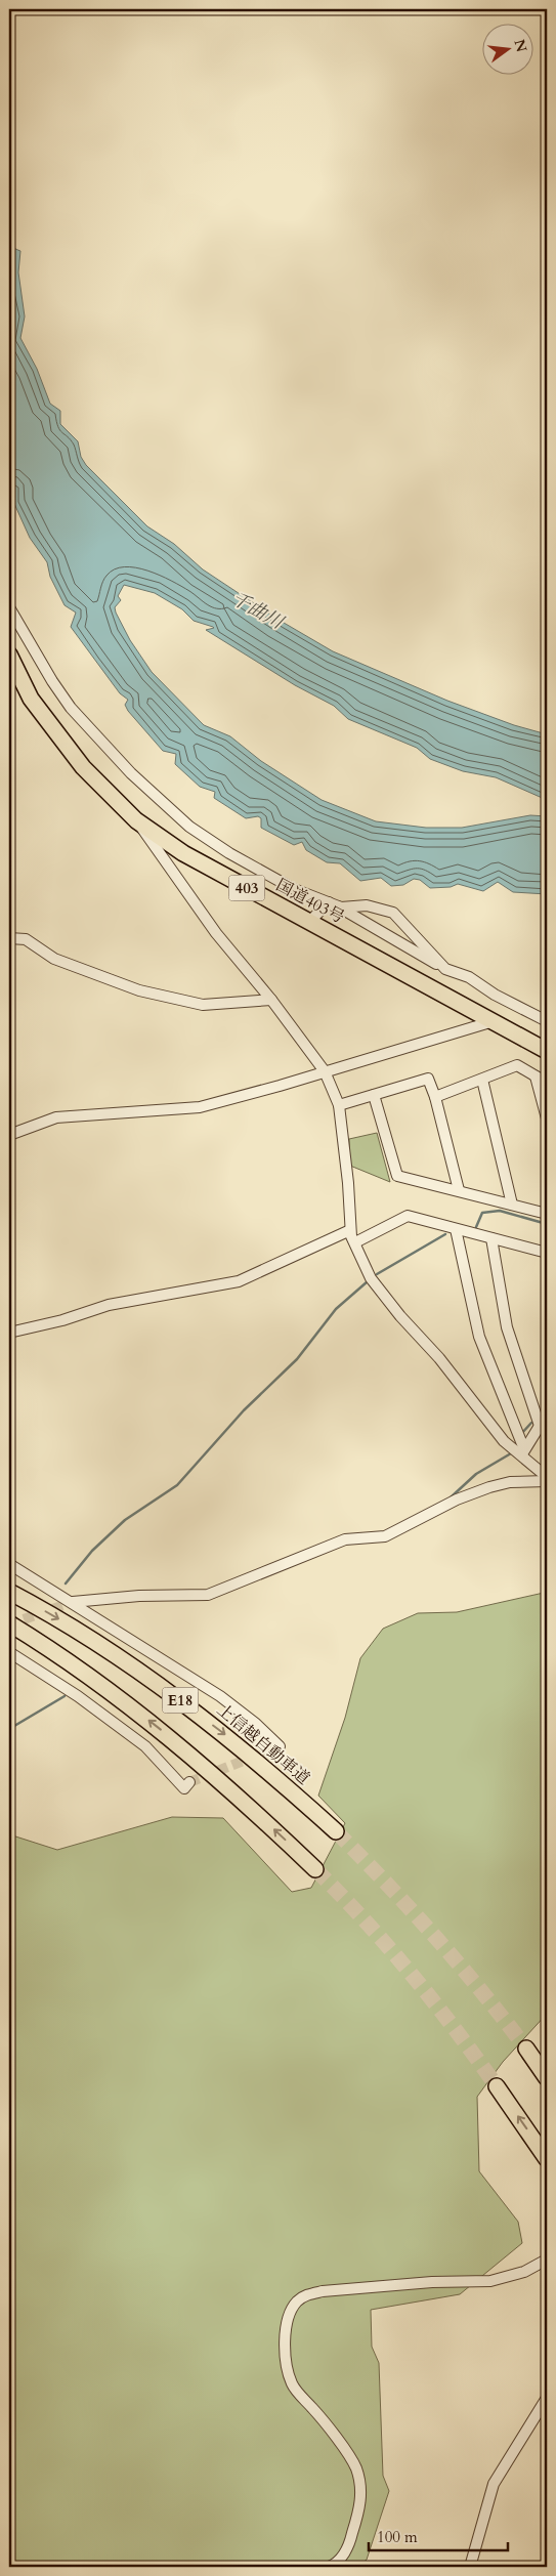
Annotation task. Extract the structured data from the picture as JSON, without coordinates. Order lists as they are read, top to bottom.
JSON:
{
  "streets": {
    "highway": [
      "403",
      "国道403号",
      "E18",
      "上信越自動車道"
    ]
  },
  "water": ["千曲川"],
  "scale_bar": "100 m",
  "north": "right"
}
